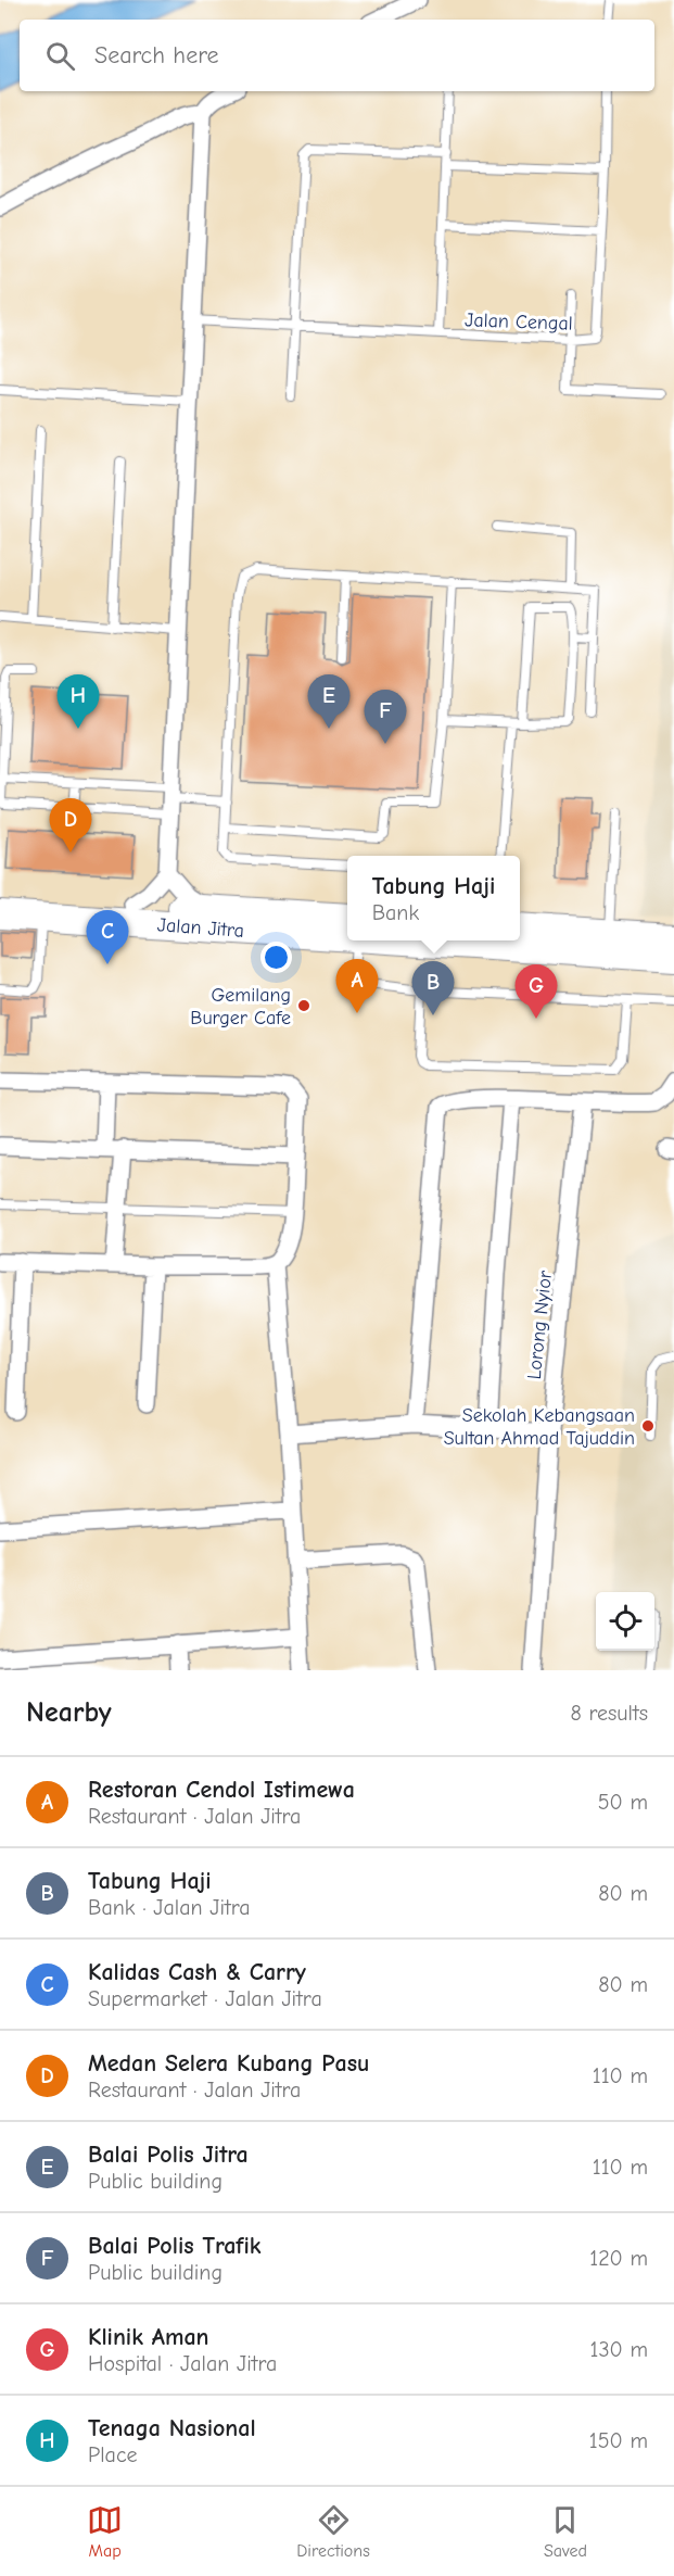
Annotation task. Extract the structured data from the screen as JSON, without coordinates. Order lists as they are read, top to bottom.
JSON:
{
  "streets": {
    "highway": ["Jalan Jitra"],
    "street": ["Lorong Nyior"],
    "lane": ["Jalan Cengal"]
  },
  "places": ["Gemilang Burger Cafe", "Sekolah Kebangsaan Sultan Ahmad Tajuddin"],
  "page": {
    "search": "Search here",
    "pins": [
      "E",
      "H",
      "F",
      "D",
      "C",
      "A",
      "B",
      "G"
    ],
    "popup": ["Tabung Haji", "Bank"],
    "heading": ["Nearby", "8 results"],
    "list": [
      {
        "mark": "A",
        "name": "Restoran Cendol Istimewa",
        "note": "Restaurant · Jalan Jitra",
        "value": "50 m"
      },
      {
        "mark": "B",
        "name": "Tabung Haji",
        "note": "Bank · Jalan Jitra",
        "value": "80 m"
      },
      {
        "mark": "C",
        "name": "Kalidas Cash & Carry",
        "note": "Supermarket · Jalan Jitra",
        "value": "80 m"
      },
      {
        "mark": "D",
        "name": "Medan Selera Kubang Pasu",
        "note": "Restaurant · Jalan Jitra",
        "value": "110 m"
      },
      {
        "mark": "E",
        "name": "Balai Polis Jitra",
        "note": "Public building",
        "value": "110 m"
      },
      {
        "mark": "F",
        "name": "Balai Polis Trafik",
        "note": "Public building",
        "value": "120 m"
      },
      {
        "mark": "G",
        "name": "Klinik Aman",
        "note": "Hospital · Jalan Jitra",
        "value": "130 m"
      },
      {
        "mark": "H",
        "name": "Tenaga Nasional",
        "note": "Place",
        "value": "150 m"
      }
    ],
    "nav": ["Map", "Directions", "Saved"]
  }
}
